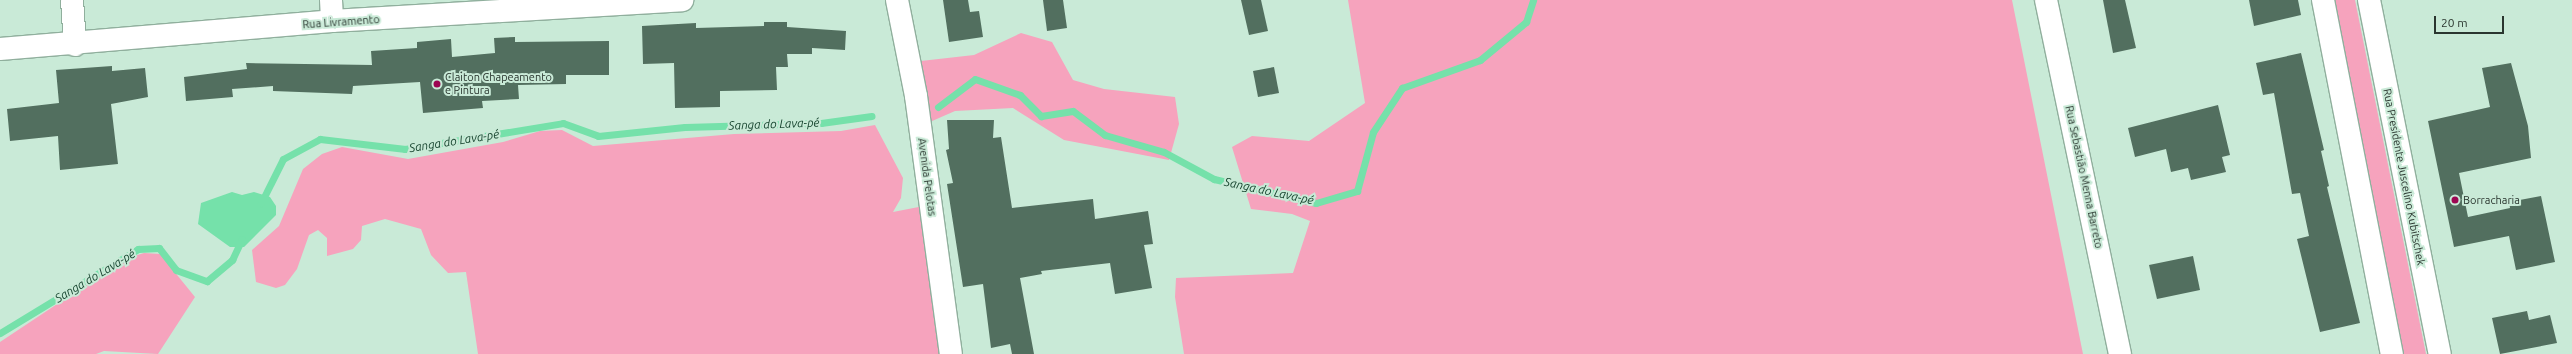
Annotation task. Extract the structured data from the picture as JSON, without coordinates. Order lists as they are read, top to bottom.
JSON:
{
  "streets": {
    "street": [
      "Rua Livramento",
      "Avenida Pelotas",
      "Rua Sebastião Menna Barreto",
      "Rua Presidente Juscelino Kubitschek"
    ]
  },
  "water": ["Sanga do Lava-pé"],
  "places": ["Claiton Chapeamento e Pintura", "Borracharia"],
  "scale_bar": "20 m"
}
